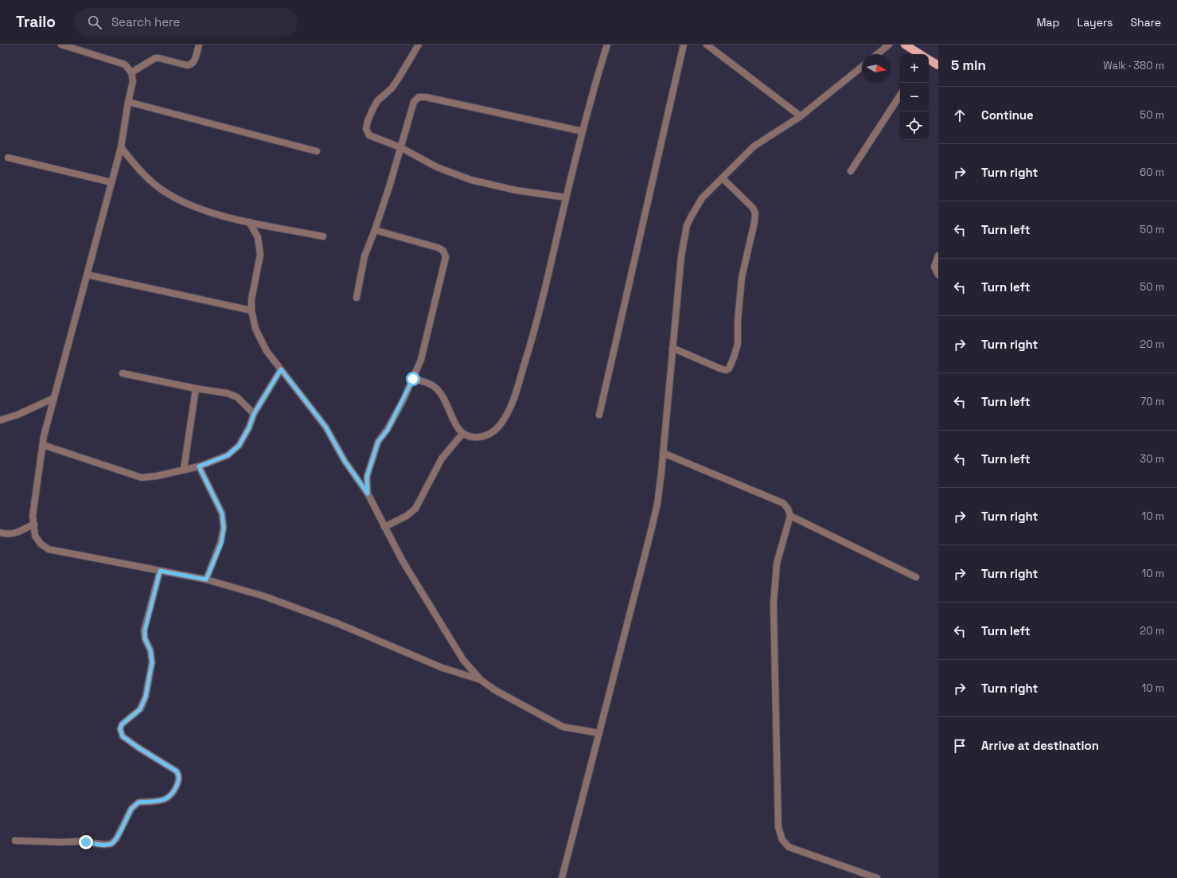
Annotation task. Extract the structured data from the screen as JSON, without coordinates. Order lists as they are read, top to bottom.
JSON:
{
  "north": "right",
  "page": {
    "header": "Trailo",
    "search": "Search here",
    "nav": ["Map", "Layers", "Share"],
    "heading": ["5 min", "Walk · 380 m"],
    "map_buttons": ["+", "−"],
    "list": [
      ["Continue", "50 m"],
      ["Turn right", "60 m"],
      ["Turn left", "50 m"],
      ["Turn left", "50 m"],
      ["Turn right", "20 m"],
      ["Turn left", "70 m"],
      ["Turn left", "30 m"],
      ["Turn right", "10 m"],
      ["Turn right", "10 m"],
      ["Turn left", "20 m"],
      ["Turn right", "10 m"],
      "Arrive at destination"
    ]
  }
}
